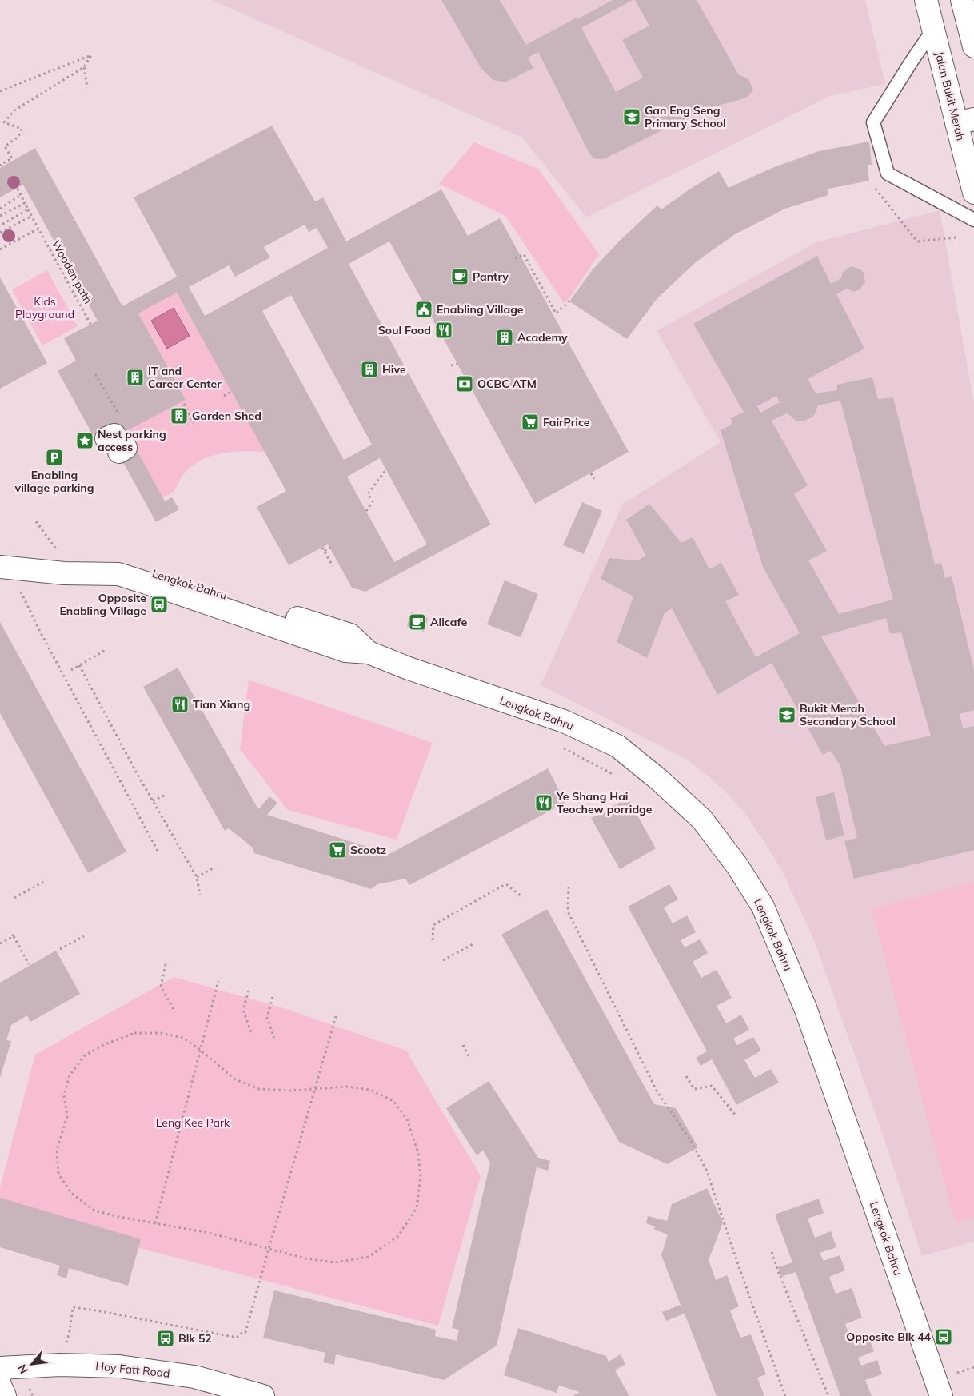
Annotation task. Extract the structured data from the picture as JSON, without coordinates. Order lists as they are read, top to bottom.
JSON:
{
  "streets": {
    "street": ["Jalan Bukit Merah", "Lengkok Bahru", "Hoy Fatt Road"],
    "path": ["Wooden path"]
  },
  "parks": ["Kids Playground", "Leng Kee Park"],
  "places": {
    "school or university": ["Gan Eng Seng Primary School", "Bukit Merah Secondary School"],
    "cafe": ["Pantry", "Alicafe"],
    "public building": ["Enabling Village"],
    "restaurant": ["Soul Food", "Tian Xiang", "Ye Shang Hai Teochew porridge"],
    "building": [
      "Academy",
      "Hive",
      "IT and Career Center",
      "Garden Shed"
    ],
    "bank": ["OCBC ATM"],
    "supermarket": ["FairPrice", "Scootz"],
    "place": ["Nest parking access"],
    "parking": ["Enabling village parking"],
    "bus stop": ["Opposite Enabling Village", "Opposite Blk 44", "Blk 52"]
  },
  "north": "bottom left"
}
